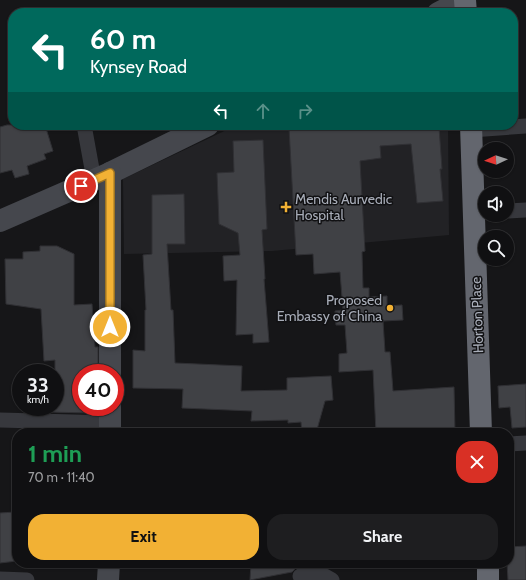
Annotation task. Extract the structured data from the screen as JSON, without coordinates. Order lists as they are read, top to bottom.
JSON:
{
  "streets": {
    "highway": ["Horton Place"]
  },
  "places": {
    "health": ["Mendis Aurvedic Hospital"],
    "other": ["Proposed Embassy of China"]
  },
  "north": "left",
  "page": {
    "turn": ["60 m", "Kynsey Road"],
    "speed": "33 km/h",
    "limit": "40",
    "heading": ["1 min", "70 m · 11:40"],
    "buttons": ["Exit", "Share"]
  }
}
